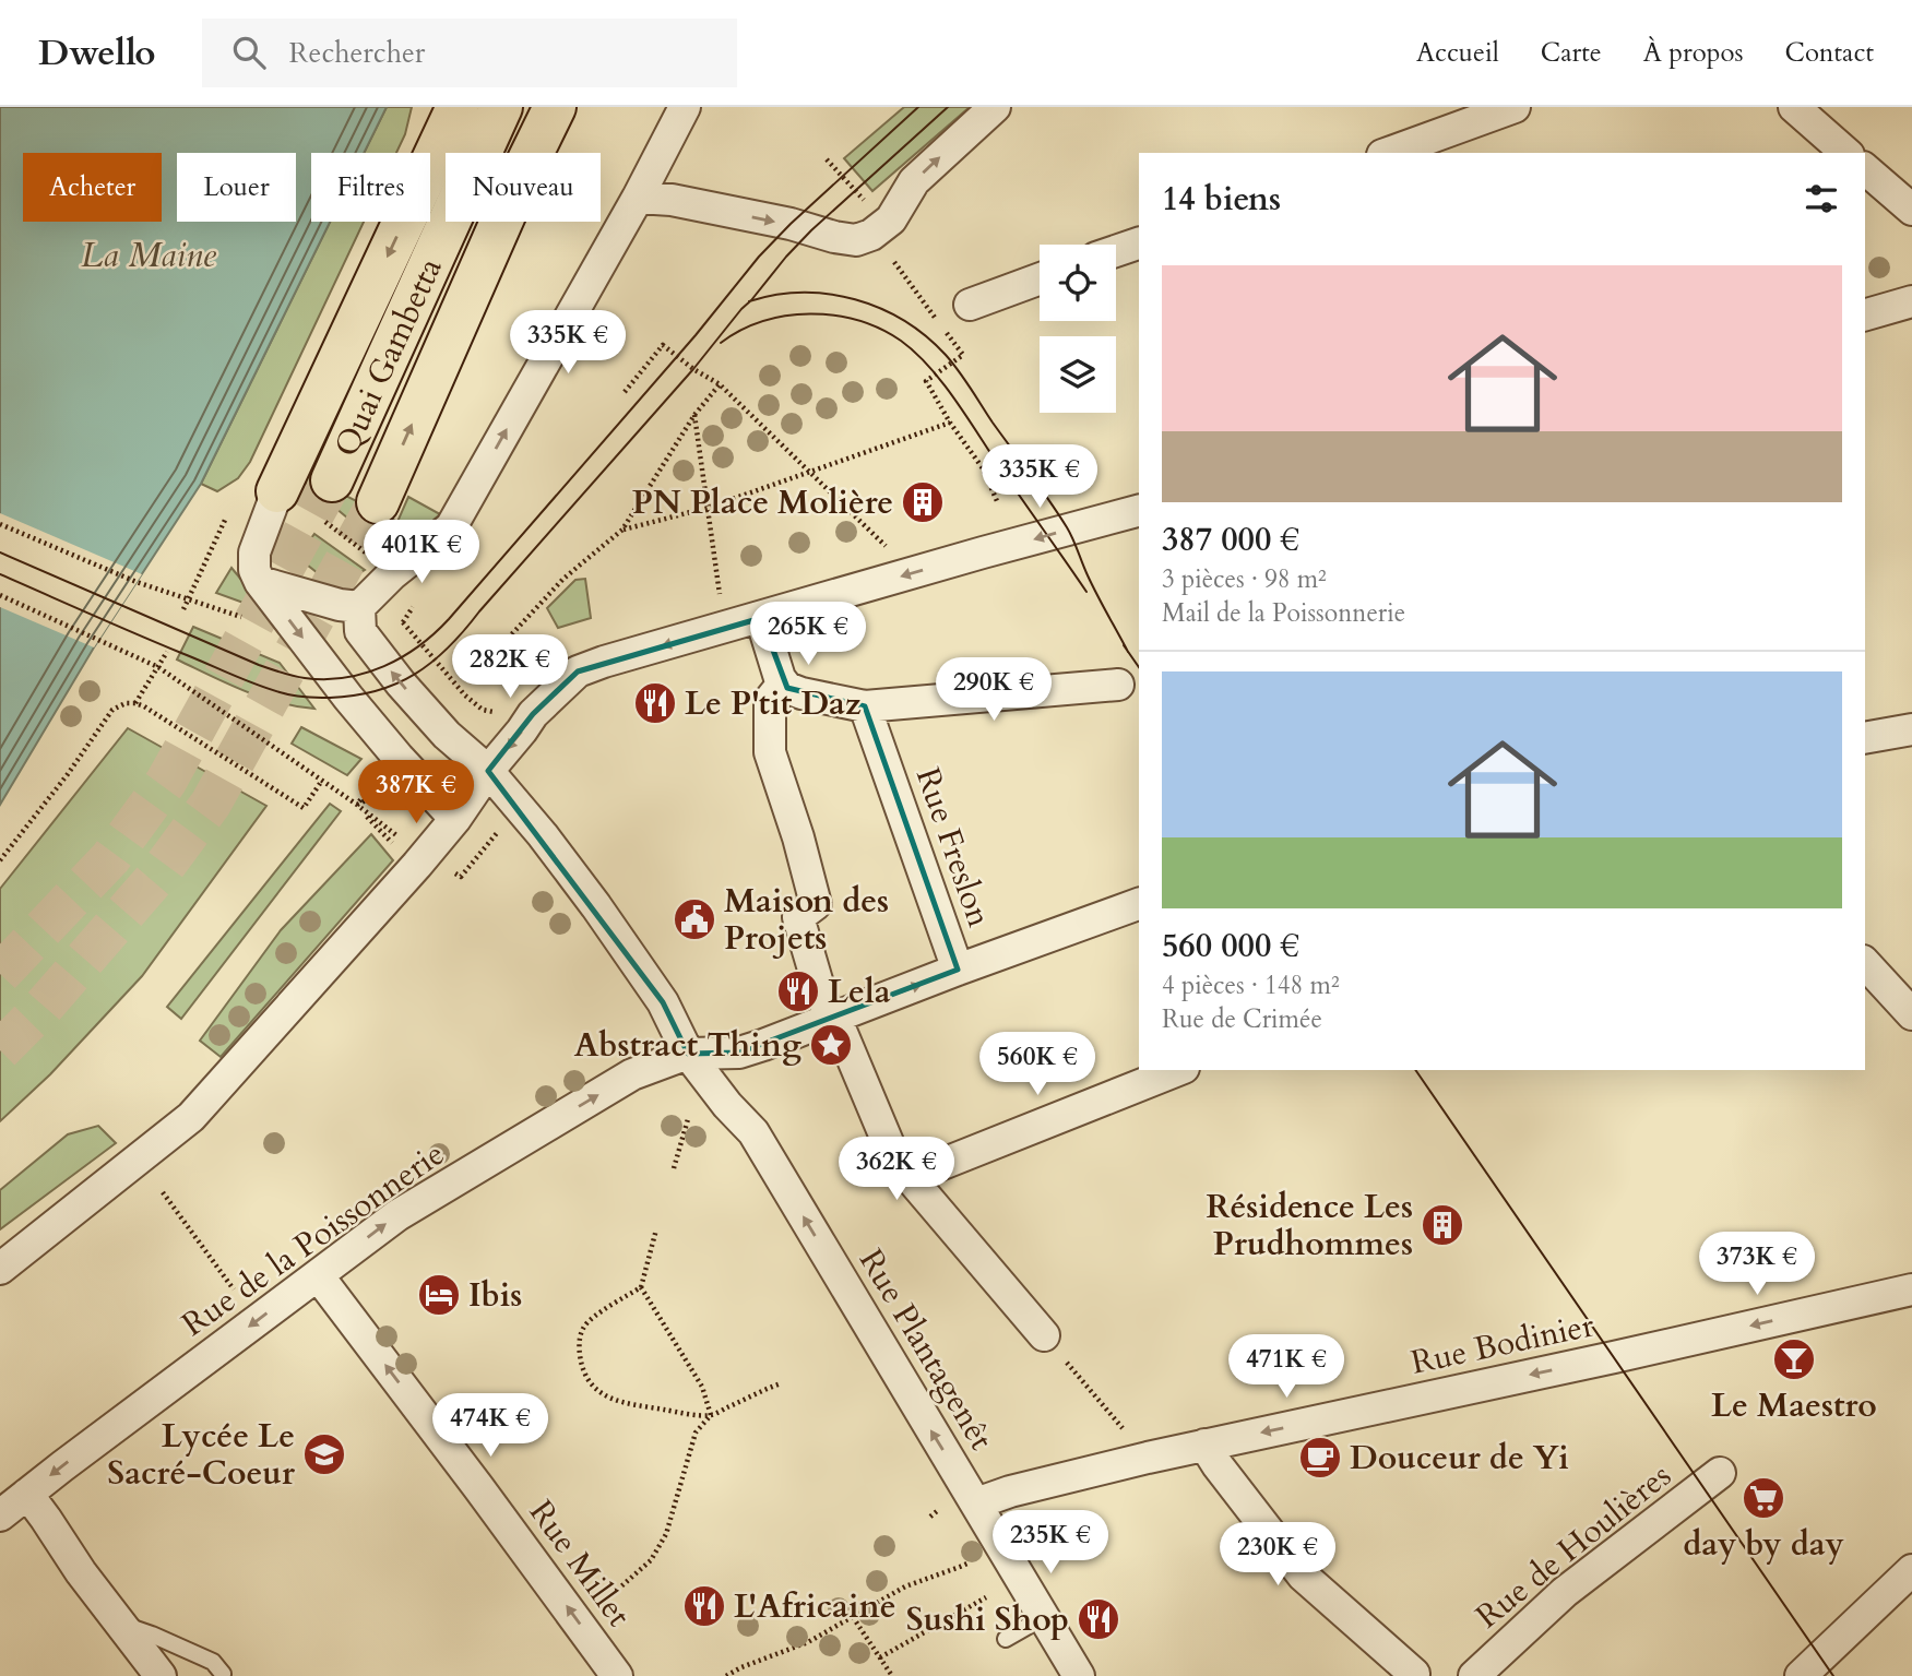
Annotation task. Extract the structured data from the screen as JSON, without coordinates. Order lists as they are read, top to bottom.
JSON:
{
  "streets": {
    "highway": ["Quai Gambetta"],
    "street": [
      "Rue Freslon",
      "Rue de la Poissonnerie",
      "Rue Bodinier",
      "Rue Plantagenêt",
      "Rue de Houlières",
      "Rue Millet"
    ]
  },
  "crossings": [
    ["Rue Freslon", "Rue de la Poissonnerie"],
    ["Rue de la Poissonnerie", "Rue Plantagenêt"],
    ["Rue de la Poissonnerie", "Rue Millet"],
    ["Rue Bodinier", "Rue Plantagenêt"]
  ],
  "one_way": ["Rue Bodinier", "Rue Millet"],
  "water": ["La Maine"],
  "places": {
    "building": ["PN Place Molière", "Résidence Les Prudhommes"],
    "restaurant": [
      "Le P'tit Daz",
      "Lela",
      "L'Africaine",
      "Sushi Shop"
    ],
    "public building": ["Maison des Projets"],
    "place": ["Abstract Thing"],
    "hotel": ["Ibis"],
    "bar": ["Le Maestro"],
    "school or university": ["Lycée Le Sacré-Coeur"],
    "cafe": ["Douceur de Yi"],
    "supermarket": ["day by day"]
  },
  "page": {
    "header": "Dwello",
    "search": "Rechercher",
    "nav": [
      "Accueil",
      "Carte",
      "À propos",
      "Contact"
    ],
    "chip": [
      "Acheter",
      "Louer",
      "Filtres",
      "Nouveau"
    ],
    "heading": "14 biens",
    "list": [
      {
        "name": "387 000 €",
        "note": "3 pièces · 98 m² · Mail de la Poissonnerie"
      },
      {
        "name": "560 000 €",
        "note": "4 pièces · 148 m² · Rue de Crimée"
      }
    ],
    "price": [
      "335K €",
      "335K €",
      "401K €",
      "265K €",
      "282K €",
      "290K €",
      "387K €",
      "560K €",
      "362K €",
      "373K €",
      "471K €",
      "474K €",
      "235K €",
      "230K €"
    ]
  }
}
